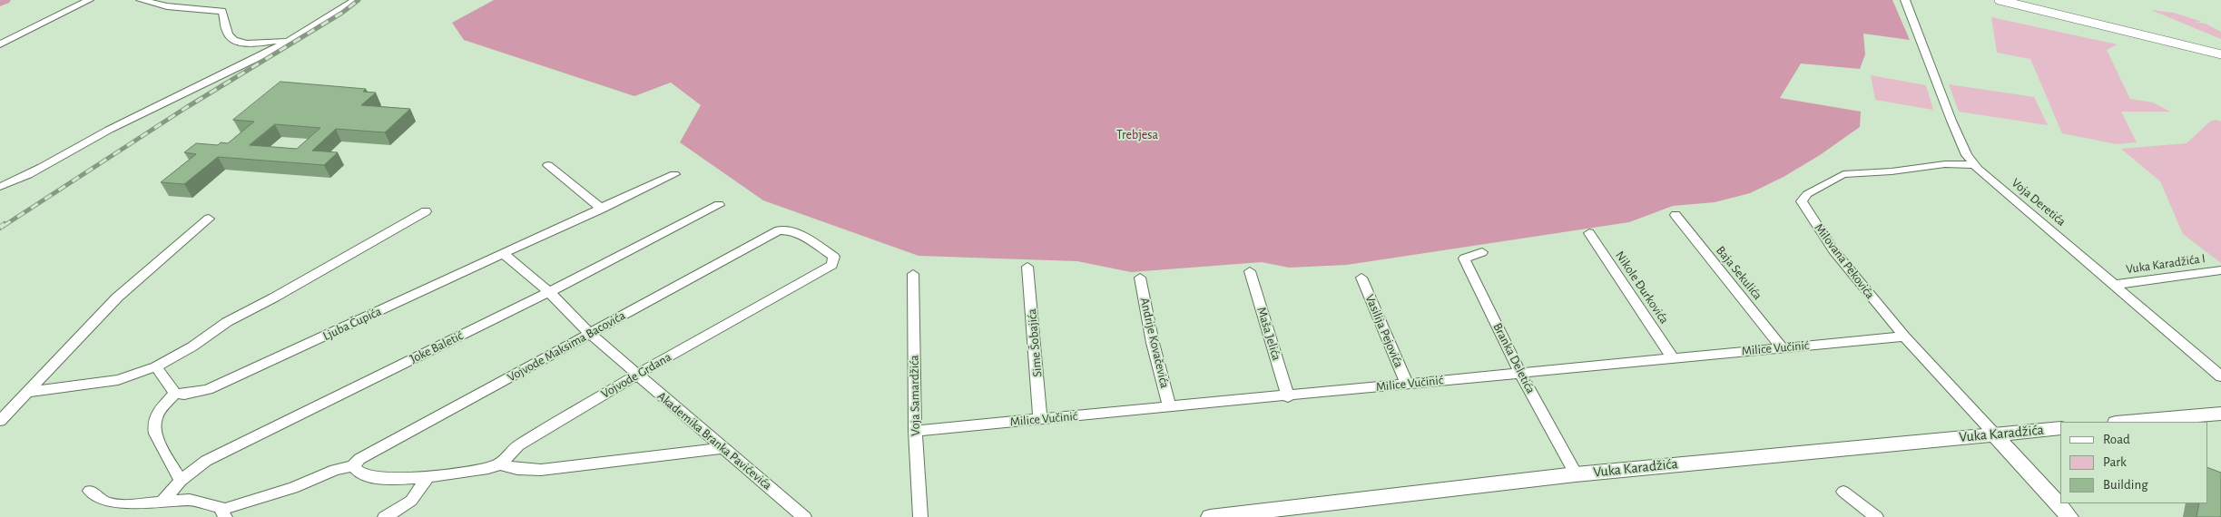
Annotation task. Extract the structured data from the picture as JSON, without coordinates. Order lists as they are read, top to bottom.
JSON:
{
  "streets": {
    "street": [
      "Voja Deretića",
      "Milovana Pekovića",
      "Vuka Karadžića I",
      "Baja Sekulića",
      "Nikole Đurkovića",
      "Ljuba Čupića",
      "Vasilija Pejovića",
      "Maša Jelića",
      "Sime Šobajića",
      "Andrije Kovačevića",
      "Vojvode Maksima Bacovića",
      "Joke Baletić",
      "Milice Vučinić",
      "Branka Deletića",
      "Vojvode Grdana",
      "Voja Samardžića",
      "Vuka Karadžića",
      "Akademika Branka Pavićevića"
    ]
  },
  "crossings": [
    ["Voja Deretića", "Milovana Pekovića"],
    ["Voja Deretića", "Vuka Karadžića I"],
    ["Milovana Pekovića", "Milice Vučinić"],
    ["Milovana Pekovića", "Vuka Karadžića"],
    ["Baja Sekulića", "Milice Vučinić"],
    ["Nikole Đurkovića", "Milice Vučinić"],
    ["Ljuba Čupića", "Akademika Branka Pavićevića"],
    ["Vasilija Pejovića", "Milice Vučinić"],
    ["Maša Jelića", "Milice Vučinić"],
    ["Sime Šobajića", "Milice Vučinić"],
    ["Andrije Kovačevića", "Milice Vučinić"],
    ["Vojvode Maksima Bacovića", "Vojvode Grdana"],
    ["Vojvode Maksima Bacovića", "Akademika Branka Pavićevića"],
    ["Joke Baletić", "Akademika Branka Pavićevića"],
    ["Milice Vučinić", "Branka Deletića"],
    ["Milice Vučinić", "Voja Samardžića"],
    ["Branka Deletića", "Vuka Karadžića"],
    ["Vojvode Grdana", "Akademika Branka Pavićevića"]
  ],
  "parks": ["Trebjesa"],
  "legend": ["Road", "Park", "Building"]
}
